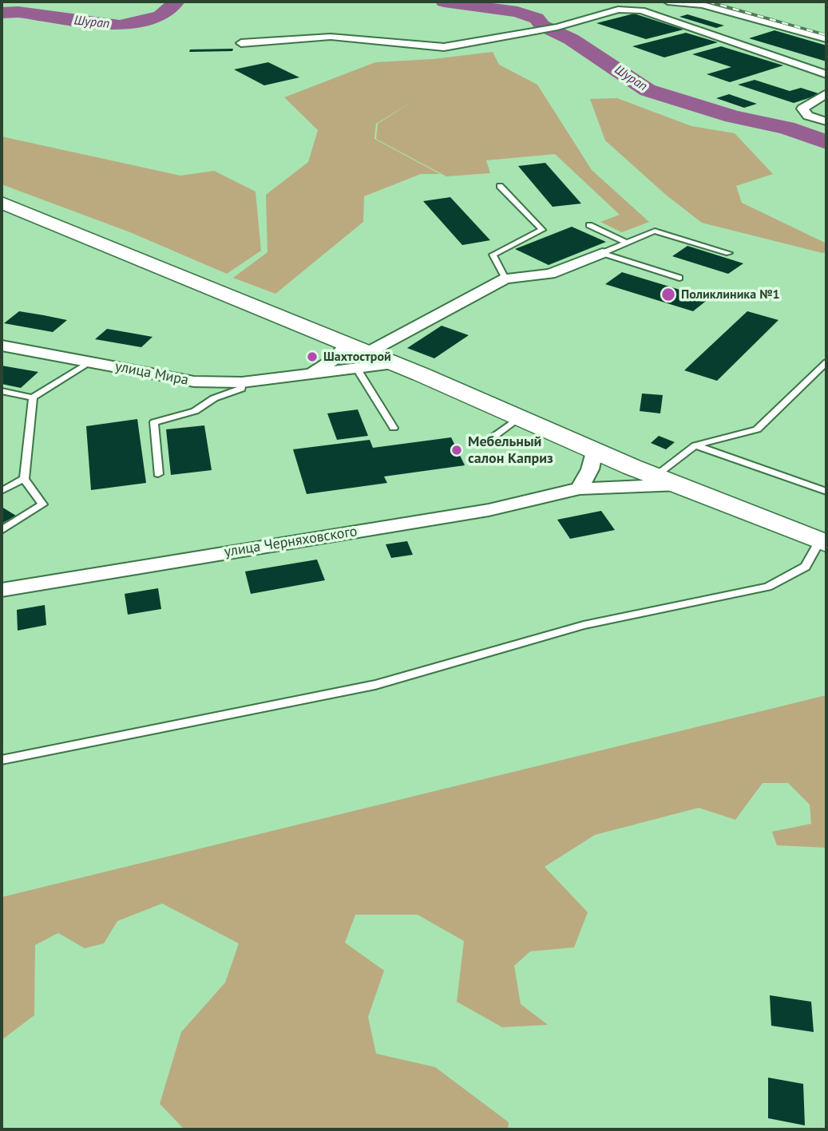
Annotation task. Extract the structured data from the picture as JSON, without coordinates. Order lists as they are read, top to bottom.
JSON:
{
  "streets": {
    "street": ["улица Мира", "улица Черняховского"]
  },
  "water": ["Шурап"],
  "places": ["Поликлиника №1", "Шахтострой", "Мебельный салон Каприз"]
}
